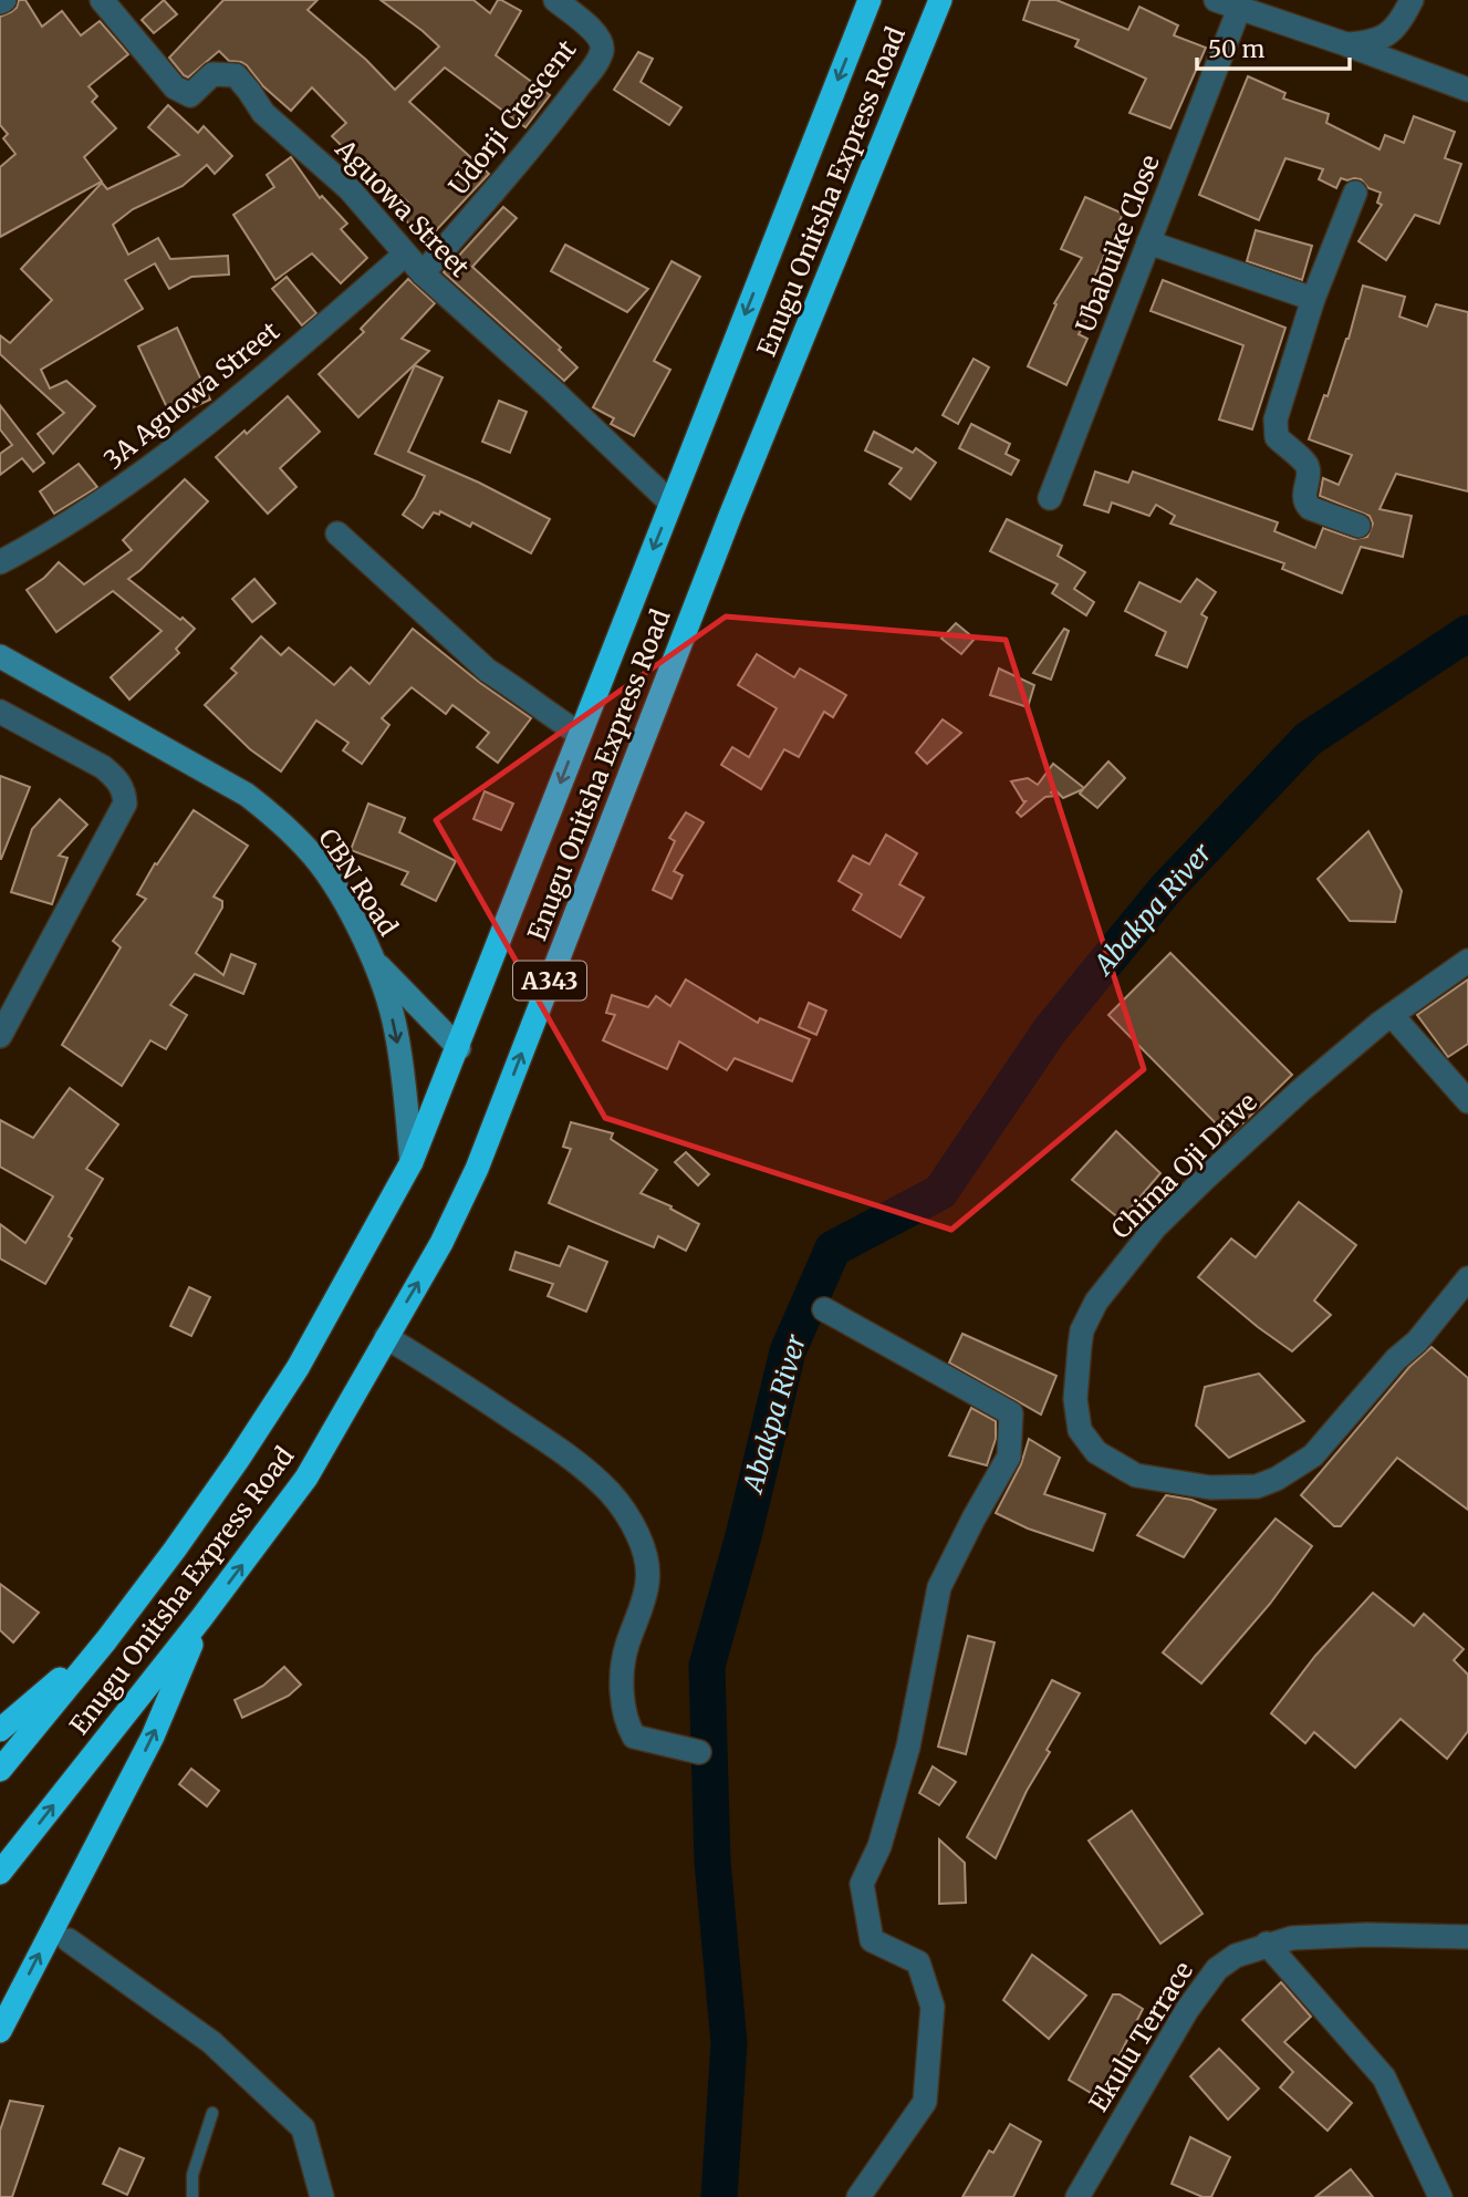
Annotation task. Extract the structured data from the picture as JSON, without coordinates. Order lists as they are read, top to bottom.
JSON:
{
  "streets": {
    "highway": ["Enugu Onitsha Express Road", "A343"],
    "main road": ["CBN Road"],
    "street": [
      "Udorji Crescent",
      "Aguowa Street",
      "Ubabuike Close",
      "3A Aguowa Street",
      "Chima Oji Drive",
      "Ekulu Terrace"
    ]
  },
  "crossings": [
    ["Udorji Crescent", "Aguowa Street"],
    ["Enugu Onitsha Express Road", "Aguowa Street"],
    ["Enugu Onitsha Express Road", "CBN Road"],
    ["Aguowa Street", "3A Aguowa Street"]
  ],
  "water": ["Abakpa River"],
  "scale_bar": "50 m"
}
